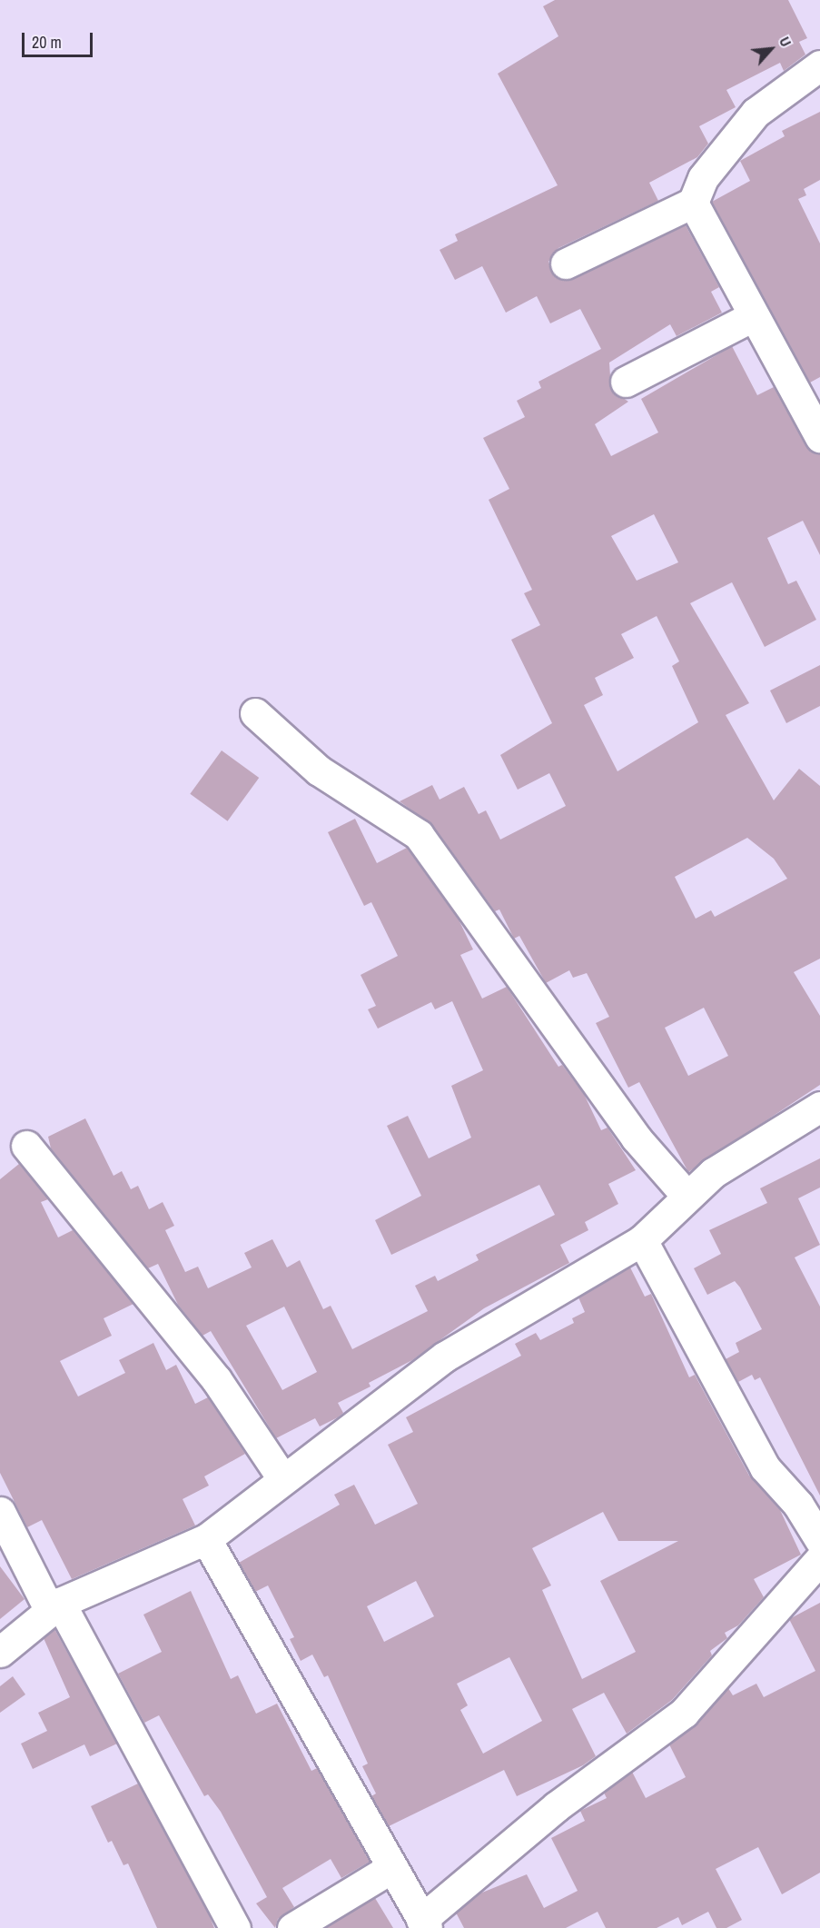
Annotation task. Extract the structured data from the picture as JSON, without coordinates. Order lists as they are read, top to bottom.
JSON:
{
  "scale_bar": "20 m",
  "north": "top right"
}
